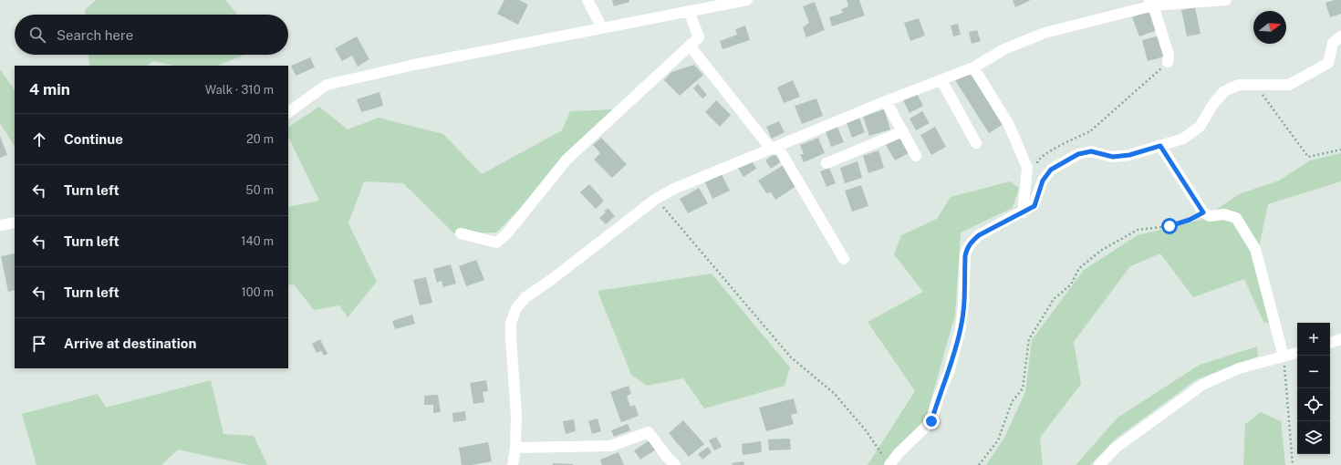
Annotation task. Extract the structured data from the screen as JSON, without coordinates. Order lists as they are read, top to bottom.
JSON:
{
  "north": "right",
  "page": {
    "search": "Search here",
    "heading": ["4 min", "Walk · 310 m"],
    "list": [
      ["Continue", "20 m"],
      ["Turn left", "50 m"],
      ["Turn left", "140 m"],
      ["Turn left", "100 m"],
      "Arrive at destination"
    ],
    "map_buttons": ["+", "−"]
  }
}
